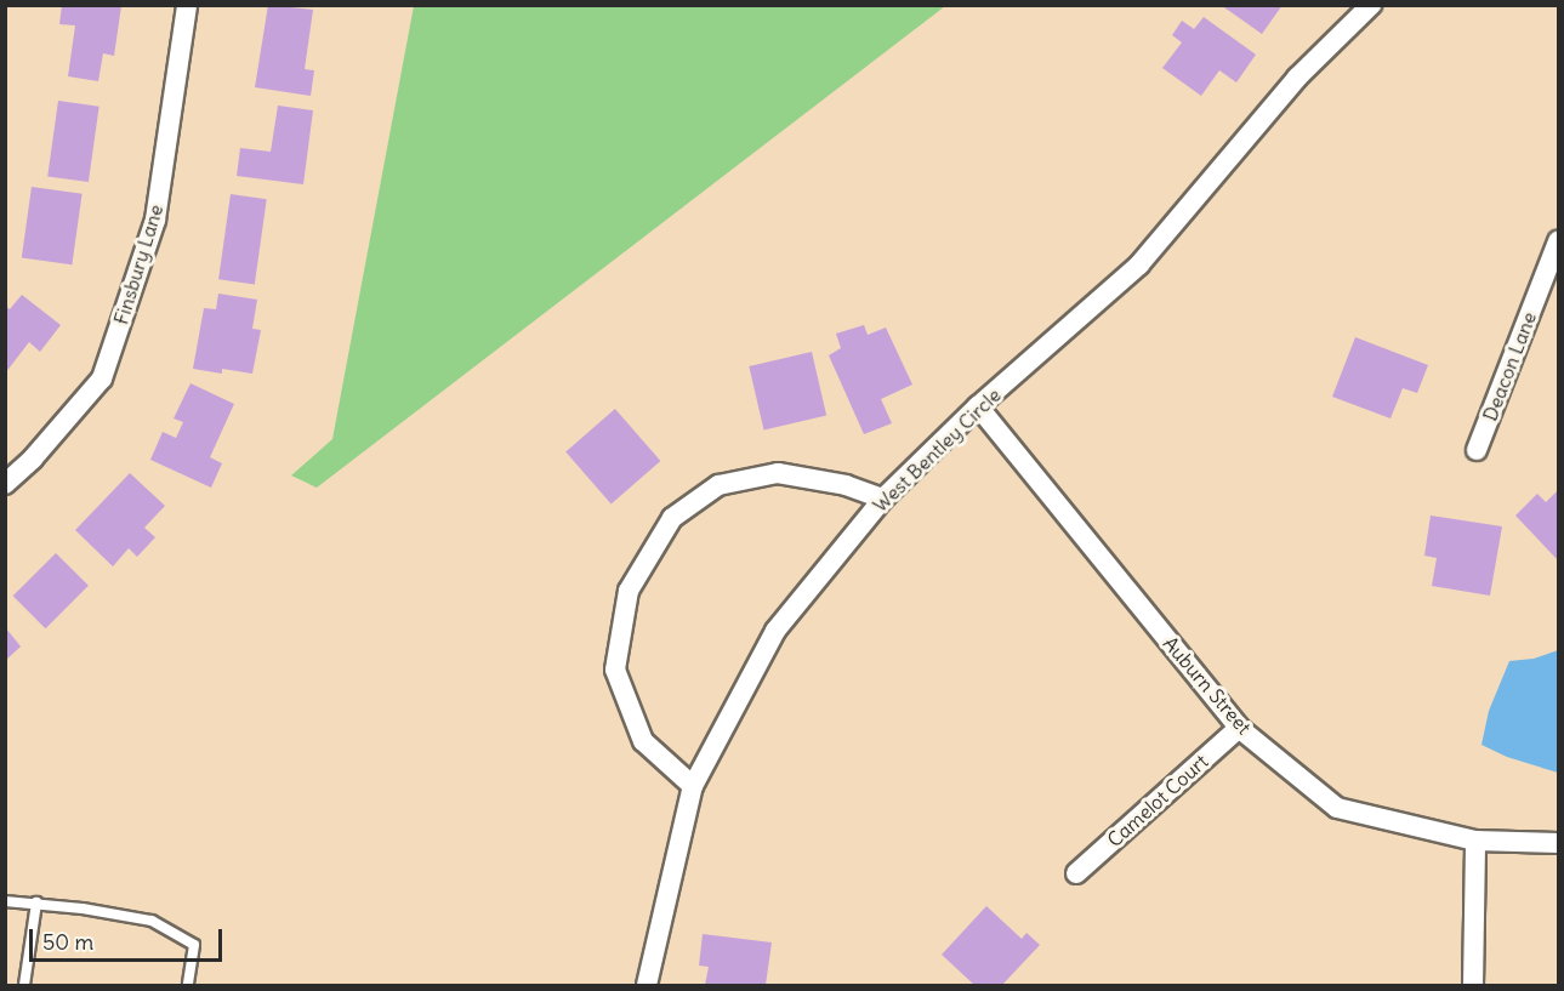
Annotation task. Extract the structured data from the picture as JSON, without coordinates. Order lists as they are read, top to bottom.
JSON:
{
  "streets": {
    "street": [
      "Finsbury Lane",
      "Deacon Lane",
      "West Bentley Circle",
      "Auburn Street",
      "Camelot Court"
    ]
  },
  "crossings": [
    ["West Bentley Circle", "Auburn Street"],
    ["Auburn Street", "Camelot Court"]
  ],
  "scale_bar": "50 m"
}
